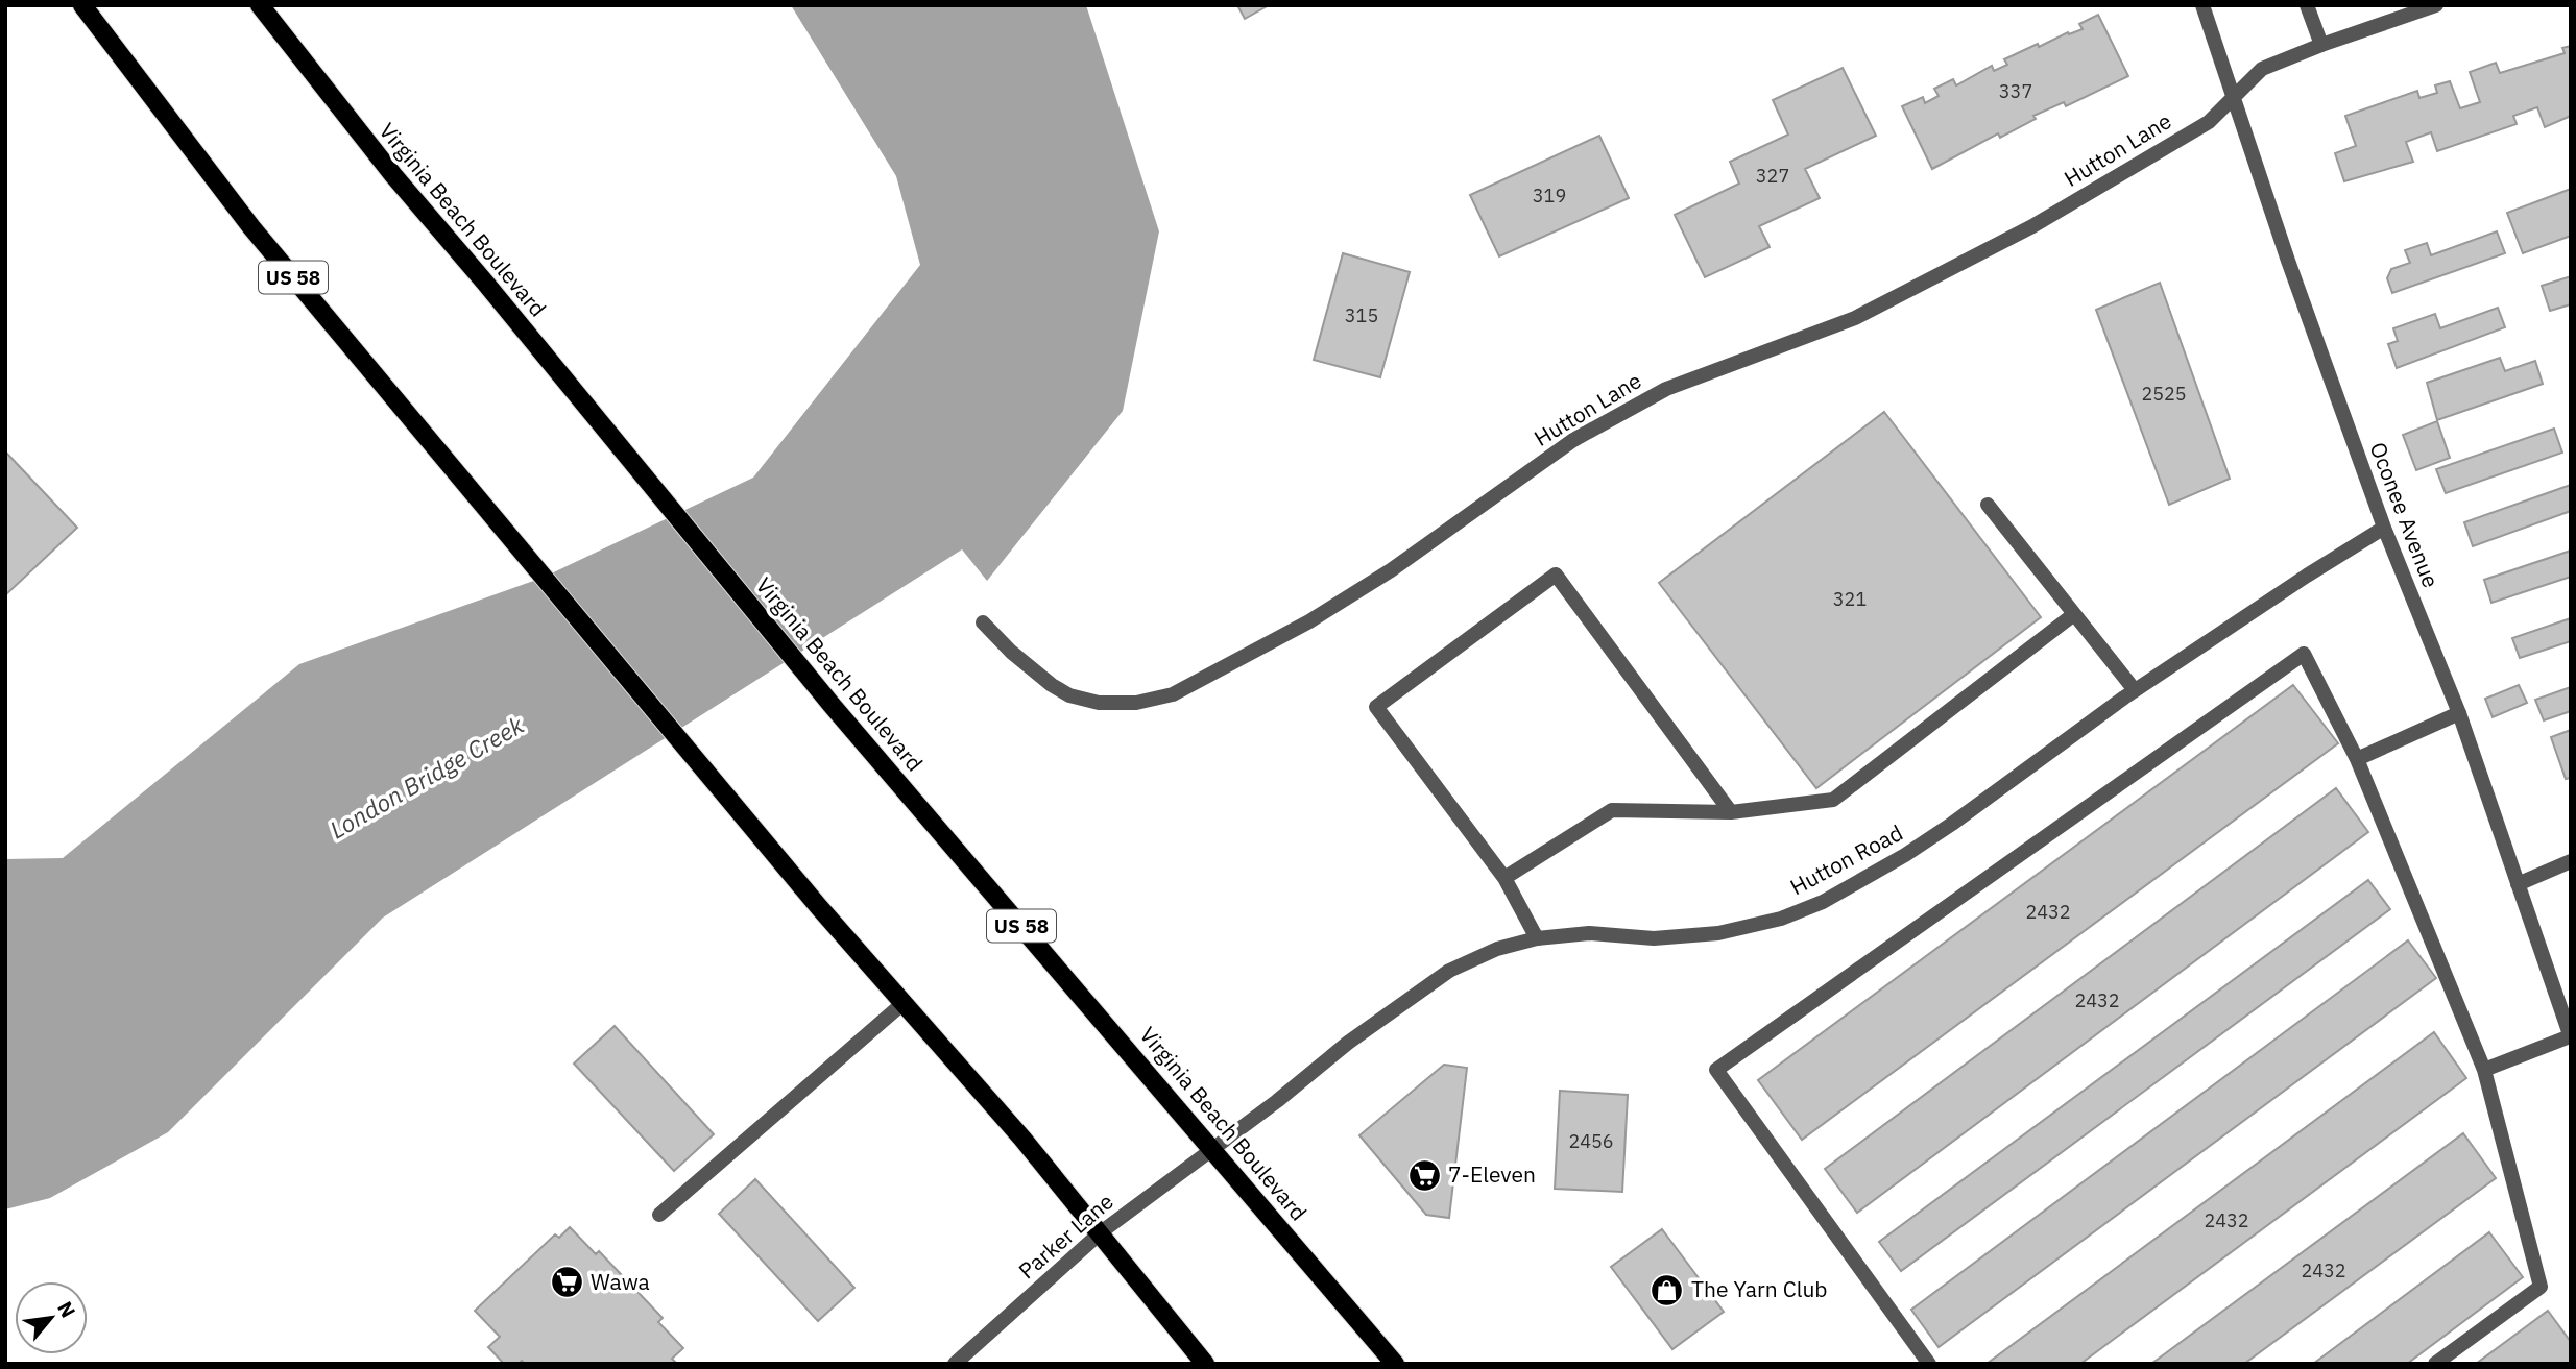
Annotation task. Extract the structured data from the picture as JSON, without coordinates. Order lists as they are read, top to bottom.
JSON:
{
  "streets": {
    "main road": ["Virginia Beach Boulevard", "US 58"],
    "street": [
      "Hutton Lane",
      "Oconee Avenue",
      "Hutton Road",
      "Parker Lane"
    ]
  },
  "crossings": [
    ["Hutton Lane", "Oconee Avenue"],
    ["Virginia Beach Boulevard", "Hutton Road"],
    ["Virginia Beach Boulevard", "Parker Lane"],
    ["US 58", "Parker Lane"],
    ["Oconee Avenue", "Hutton Road"],
    ["Hutton Road", "Parker Lane"]
  ],
  "water": ["London Bridge Creek"],
  "places": {
    "supermarket": ["7-Eleven", "Wawa"],
    "shop": ["The Yarn Club"]
  },
  "house_numbers": [
    "337",
    "327",
    "319",
    "315",
    "2525",
    "321",
    "2432",
    "2432",
    "2456",
    "2432",
    "2432"
  ],
  "north": "top right"
}
